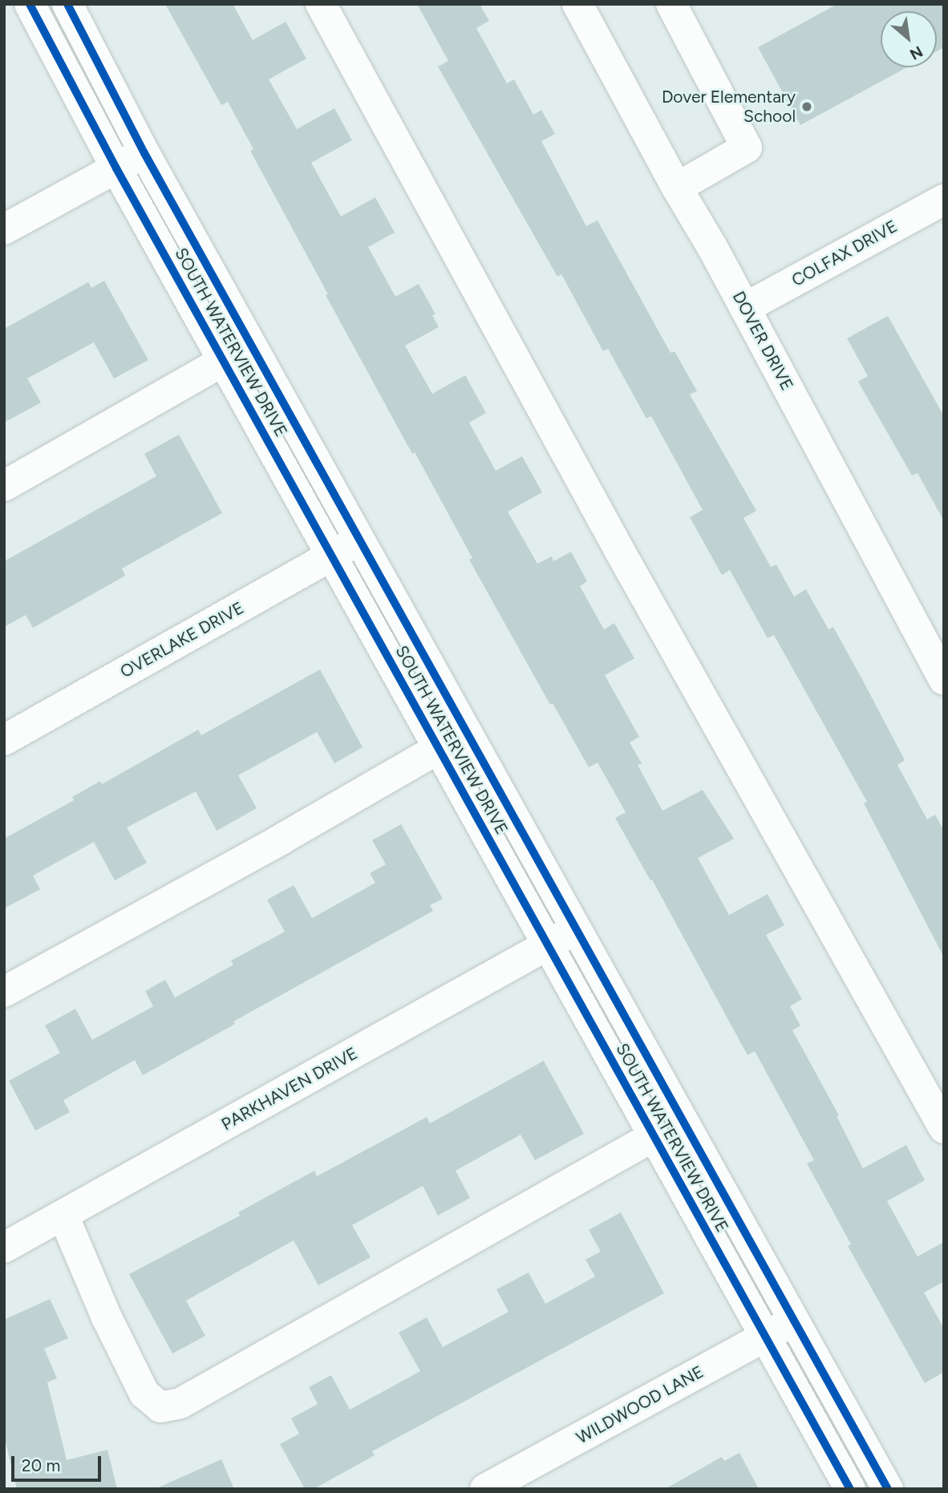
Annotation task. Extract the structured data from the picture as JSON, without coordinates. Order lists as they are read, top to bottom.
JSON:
{
  "streets": {
    "street": [
      "COLFAX DRIVE",
      "DOVER DRIVE",
      "SOUTH WATERVIEW DRIVE",
      "OVERLAKE DRIVE",
      "PARKHAVEN DRIVE",
      "WILDWOOD LANE"
    ]
  },
  "crossings": [
    ["COLFAX DRIVE", "DOVER DRIVE"],
    ["SOUTH WATERVIEW DRIVE", "OVERLAKE DRIVE"],
    ["SOUTH WATERVIEW DRIVE", "PARKHAVEN DRIVE"],
    ["SOUTH WATERVIEW DRIVE", "WILDWOOD LANE"]
  ],
  "places": ["Dover Elementary School"],
  "scale_bar": "20 m",
  "north": "bottom right"
}
